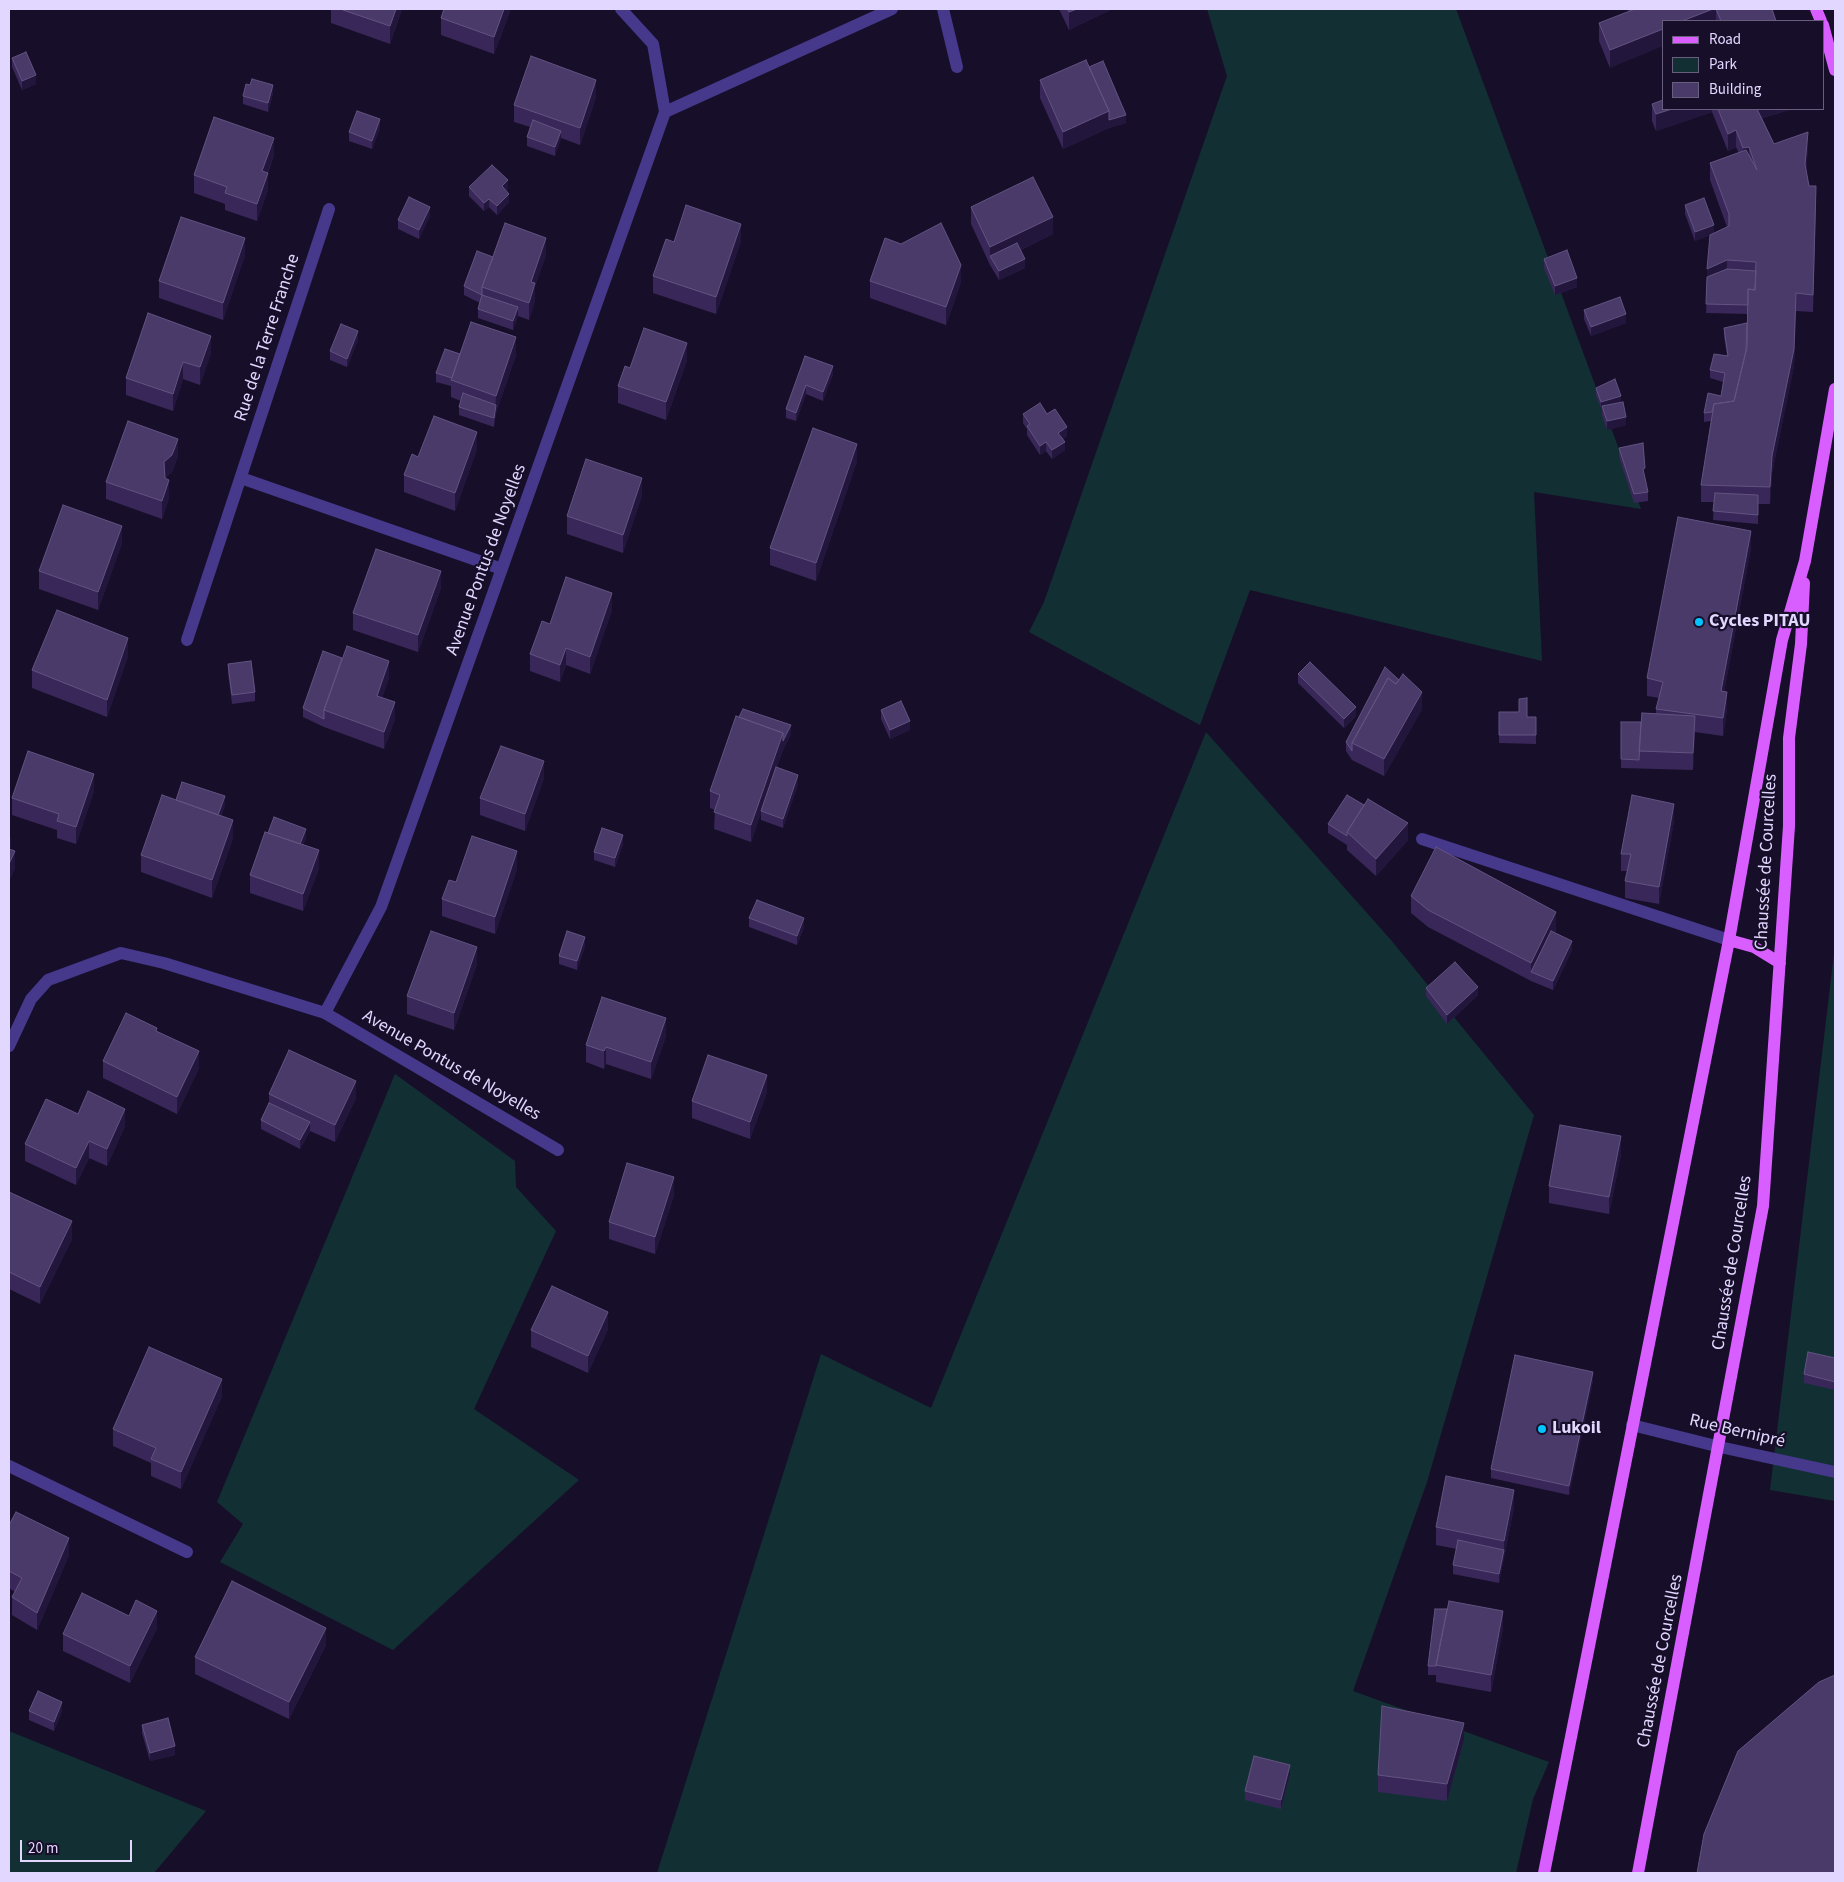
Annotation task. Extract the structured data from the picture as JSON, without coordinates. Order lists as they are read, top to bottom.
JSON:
{
  "streets": {
    "main road": ["Chaussée de Courcelles"],
    "street": ["Rue de la Terre Franche", "Avenue Pontus de Noyelles", "Rue Bernipré"]
  },
  "crossings": [
    ["Chaussée de Courcelles", "Rue Bernipré"]
  ],
  "places": ["Cycles PITAU", "Lukoil"],
  "legend": ["Road", "Park", "Building"],
  "scale_bar": "20 m"
}
